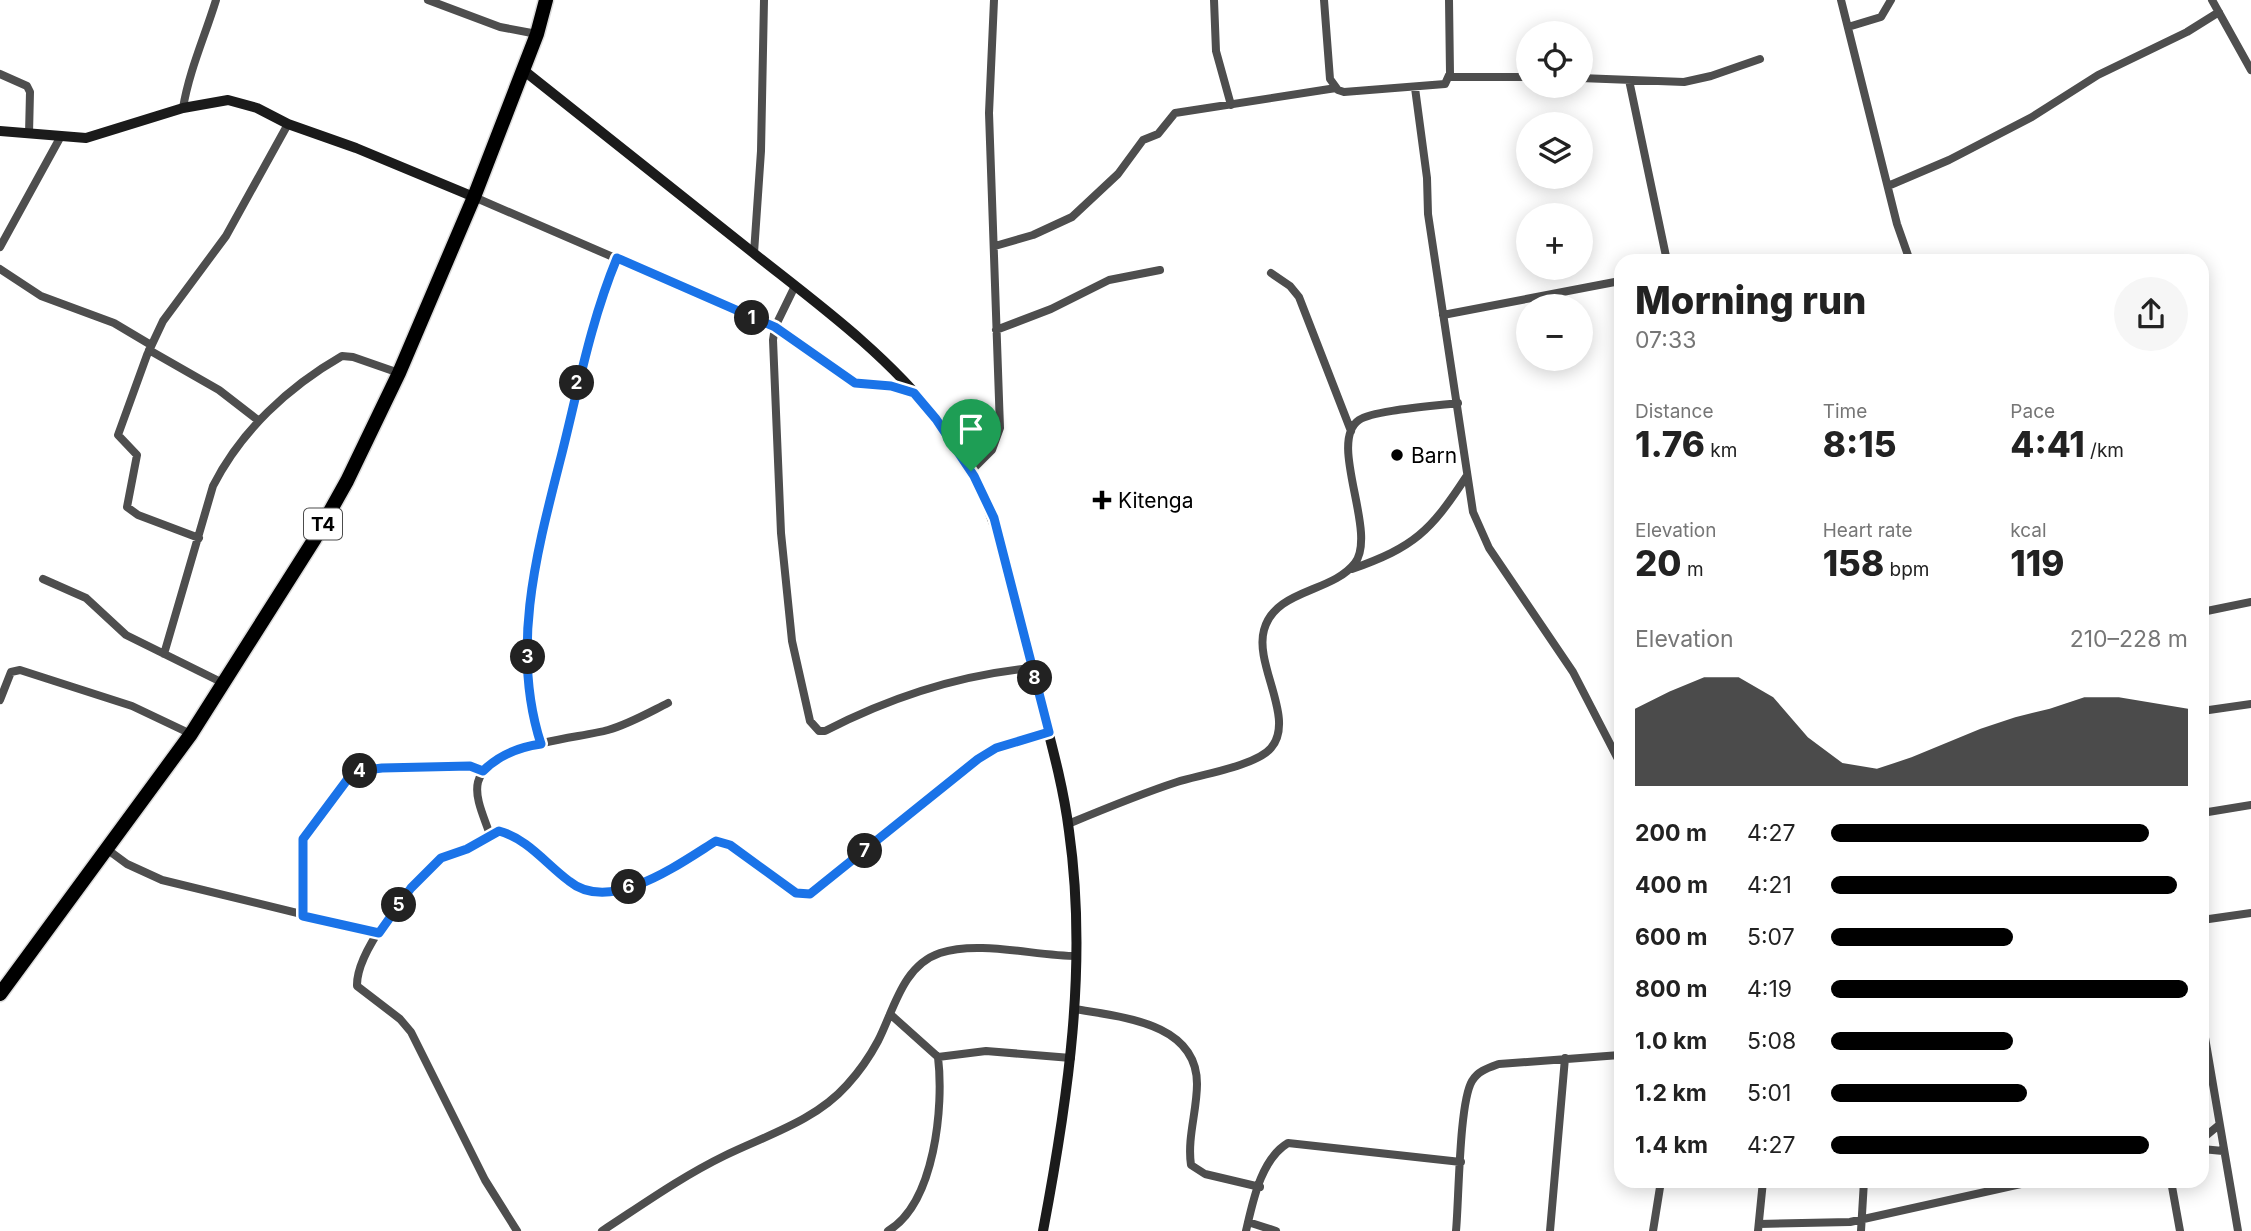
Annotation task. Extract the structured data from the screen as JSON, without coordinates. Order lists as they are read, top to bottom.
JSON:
{
  "streets": {
    "highway": ["T4"]
  },
  "places": {
    "other": ["Barn"],
    "health": ["Kitenga"]
  },
  "page": {
    "map_buttons": ["+", "−"],
    "heading": ["Morning run", "07:33"],
    "pins": [
      "1",
      "2",
      "3",
      "8",
      "4",
      "7",
      "6",
      "5"
    ],
    "stats": [
      ["Distance", "1.76 km"],
      ["Time", "8:15"],
      ["Pace", "4:41 /km"],
      ["Elevation", "20 m"],
      ["Heart rate", "158 bpm"],
      ["kcal", "119"]
    ],
    "chart": ["Elevation", "210–228 m"],
    "list": [
      {
        "name": "200 m",
        "note": "4:27"
      },
      {
        "name": "400 m",
        "note": "4:21"
      },
      {
        "name": "600 m",
        "note": "5:07"
      },
      {
        "name": "800 m",
        "note": "4:19"
      },
      {
        "name": "1.0 km",
        "note": "5:08"
      },
      {
        "name": "1.2 km",
        "note": "5:01"
      },
      {
        "name": "1.4 km",
        "note": "4:27"
      }
    ]
  }
}
